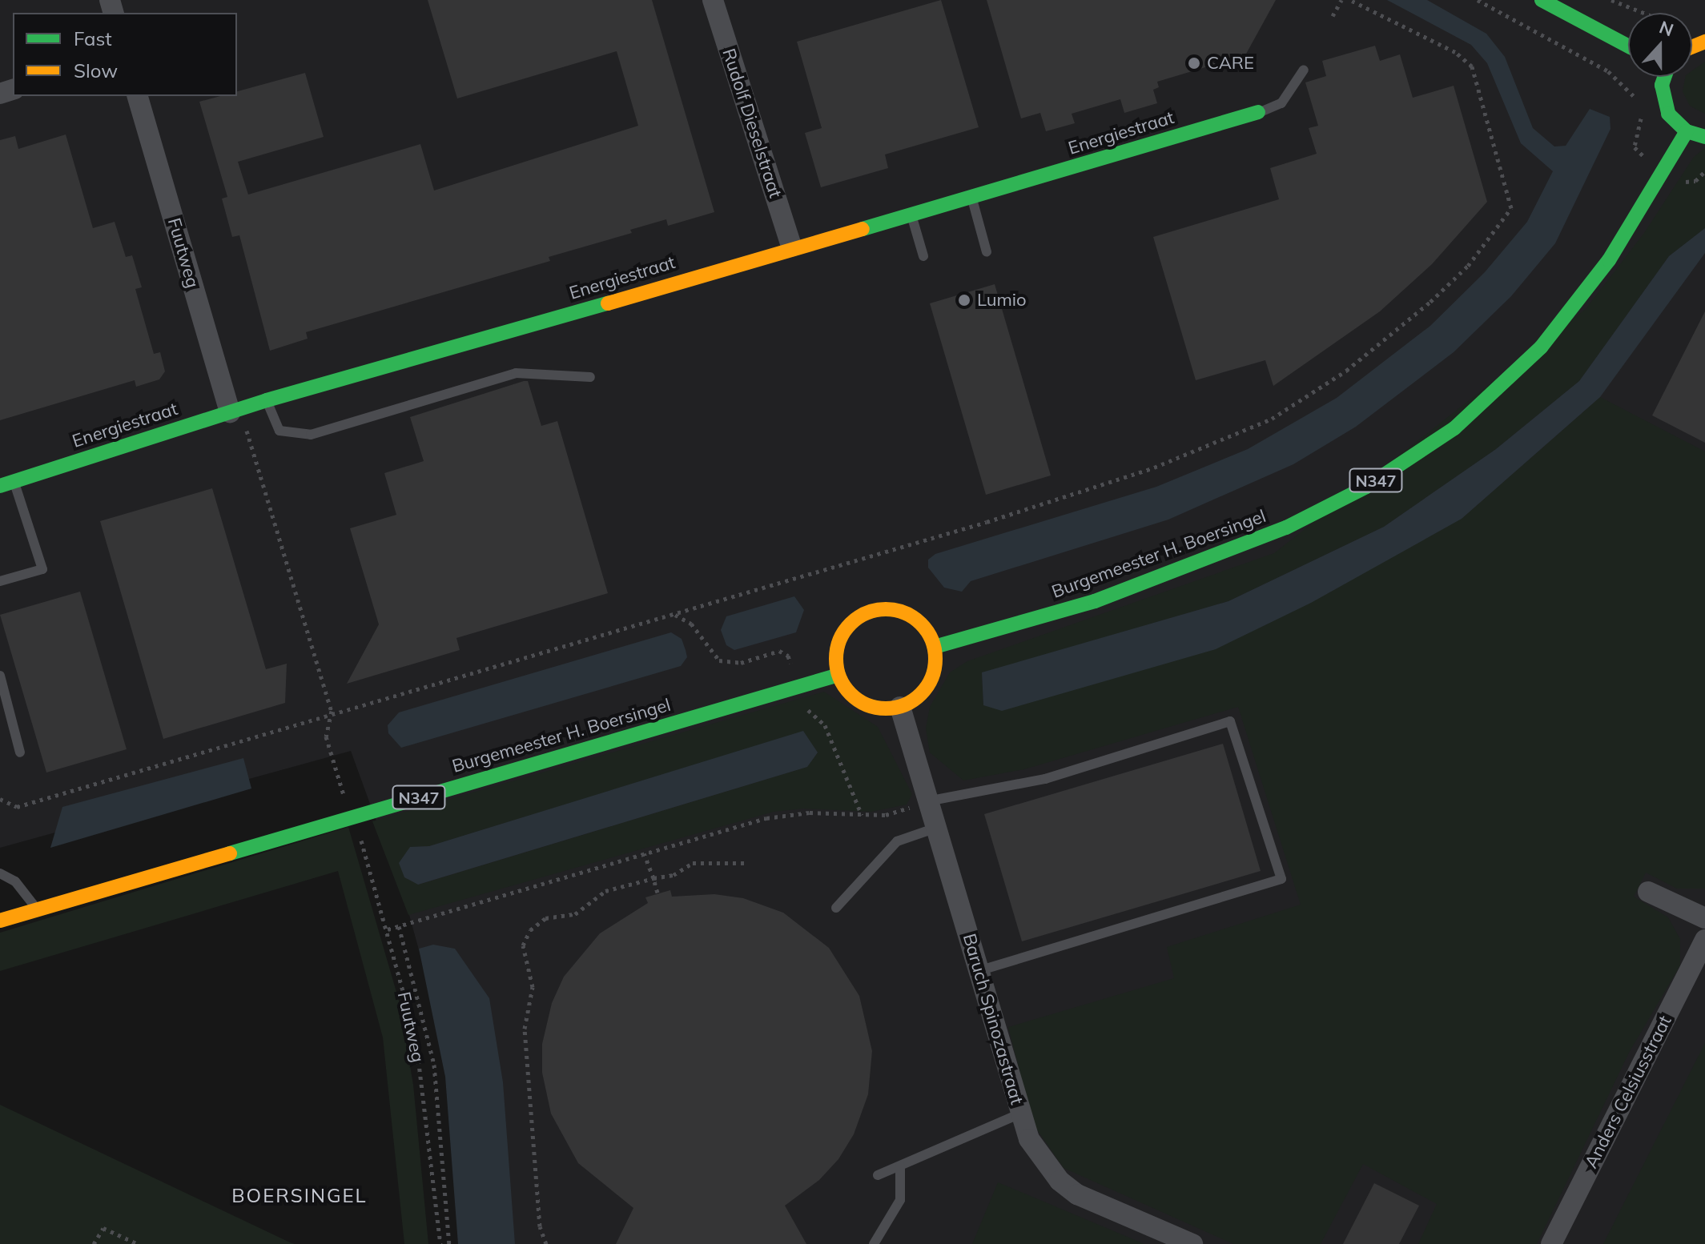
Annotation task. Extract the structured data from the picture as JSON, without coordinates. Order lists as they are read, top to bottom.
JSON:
{
  "streets": {
    "main road": ["Energiestraat", "N347", "Burgemeester H. Boersingel"],
    "street": [
      "Rudolf Dieselstraat",
      "Fuutweg",
      "Baruch Spinozastraat",
      "Anders Celsiusstraat"
    ]
  },
  "crossings": [
    ["Rudolf Dieselstraat", "Energiestraat"],
    ["Energiestraat", "Fuutweg"],
    ["Fuutweg", "Burgemeester H. Boersingel"],
    ["Burgemeester H. Boersingel", "Baruch Spinozastraat"]
  ],
  "districts": ["BOERSINGEL"],
  "places": ["CARE", "Lumio"],
  "legend": ["Fast", "Slow"],
  "north": "top"
}
